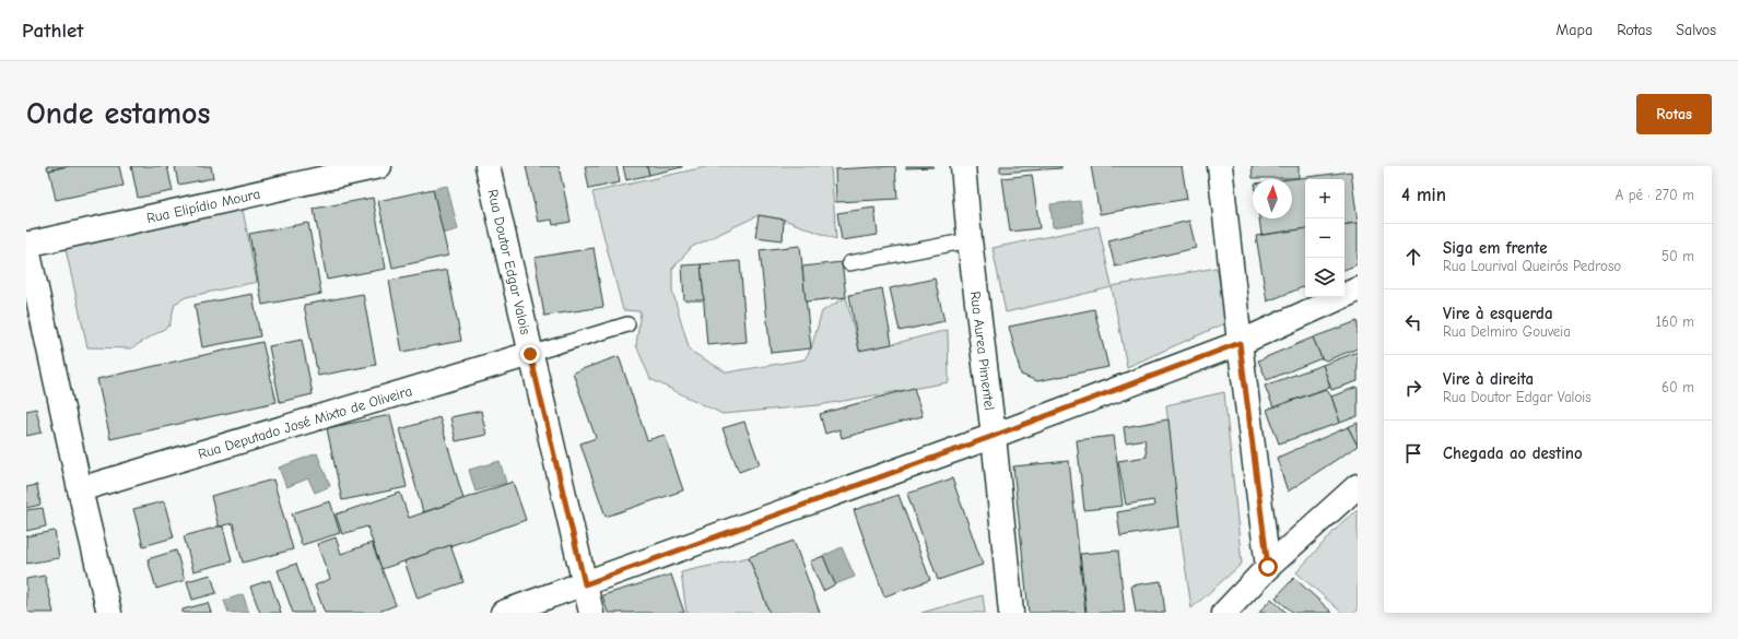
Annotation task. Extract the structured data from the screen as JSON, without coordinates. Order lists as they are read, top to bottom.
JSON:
{
  "streets": {
    "street": [
      "Rua Elipídio Moura",
      "Rua Doutor Edgar Valois",
      "Rua Aurea Pimentel",
      "Rua Deputado José Mixto de Oliveira"
    ]
  },
  "crossings": [
    ["Rua Doutor Edgar Valois", "Rua Deputado José Mixto de Oliveira"]
  ],
  "north": "top",
  "page": {
    "header": "Pathlet",
    "nav": ["Mapa", "Rotas", "Salvos"],
    "buttons": "Rotas",
    "title": "Onde estamos",
    "heading": ["4 min", "A pé · 270 m"],
    "map_buttons": ["+", "−"],
    "list": [
      ["Siga em frente", "Rua Lourival Queirós Pedroso", "50 m"],
      ["Vire à esquerda", "Rua Delmiro Gouveia", "160 m"],
      ["Vire à direita", "Rua Doutor Edgar Valois", "60 m"],
      "Chegada ao destino"
    ]
  }
}
